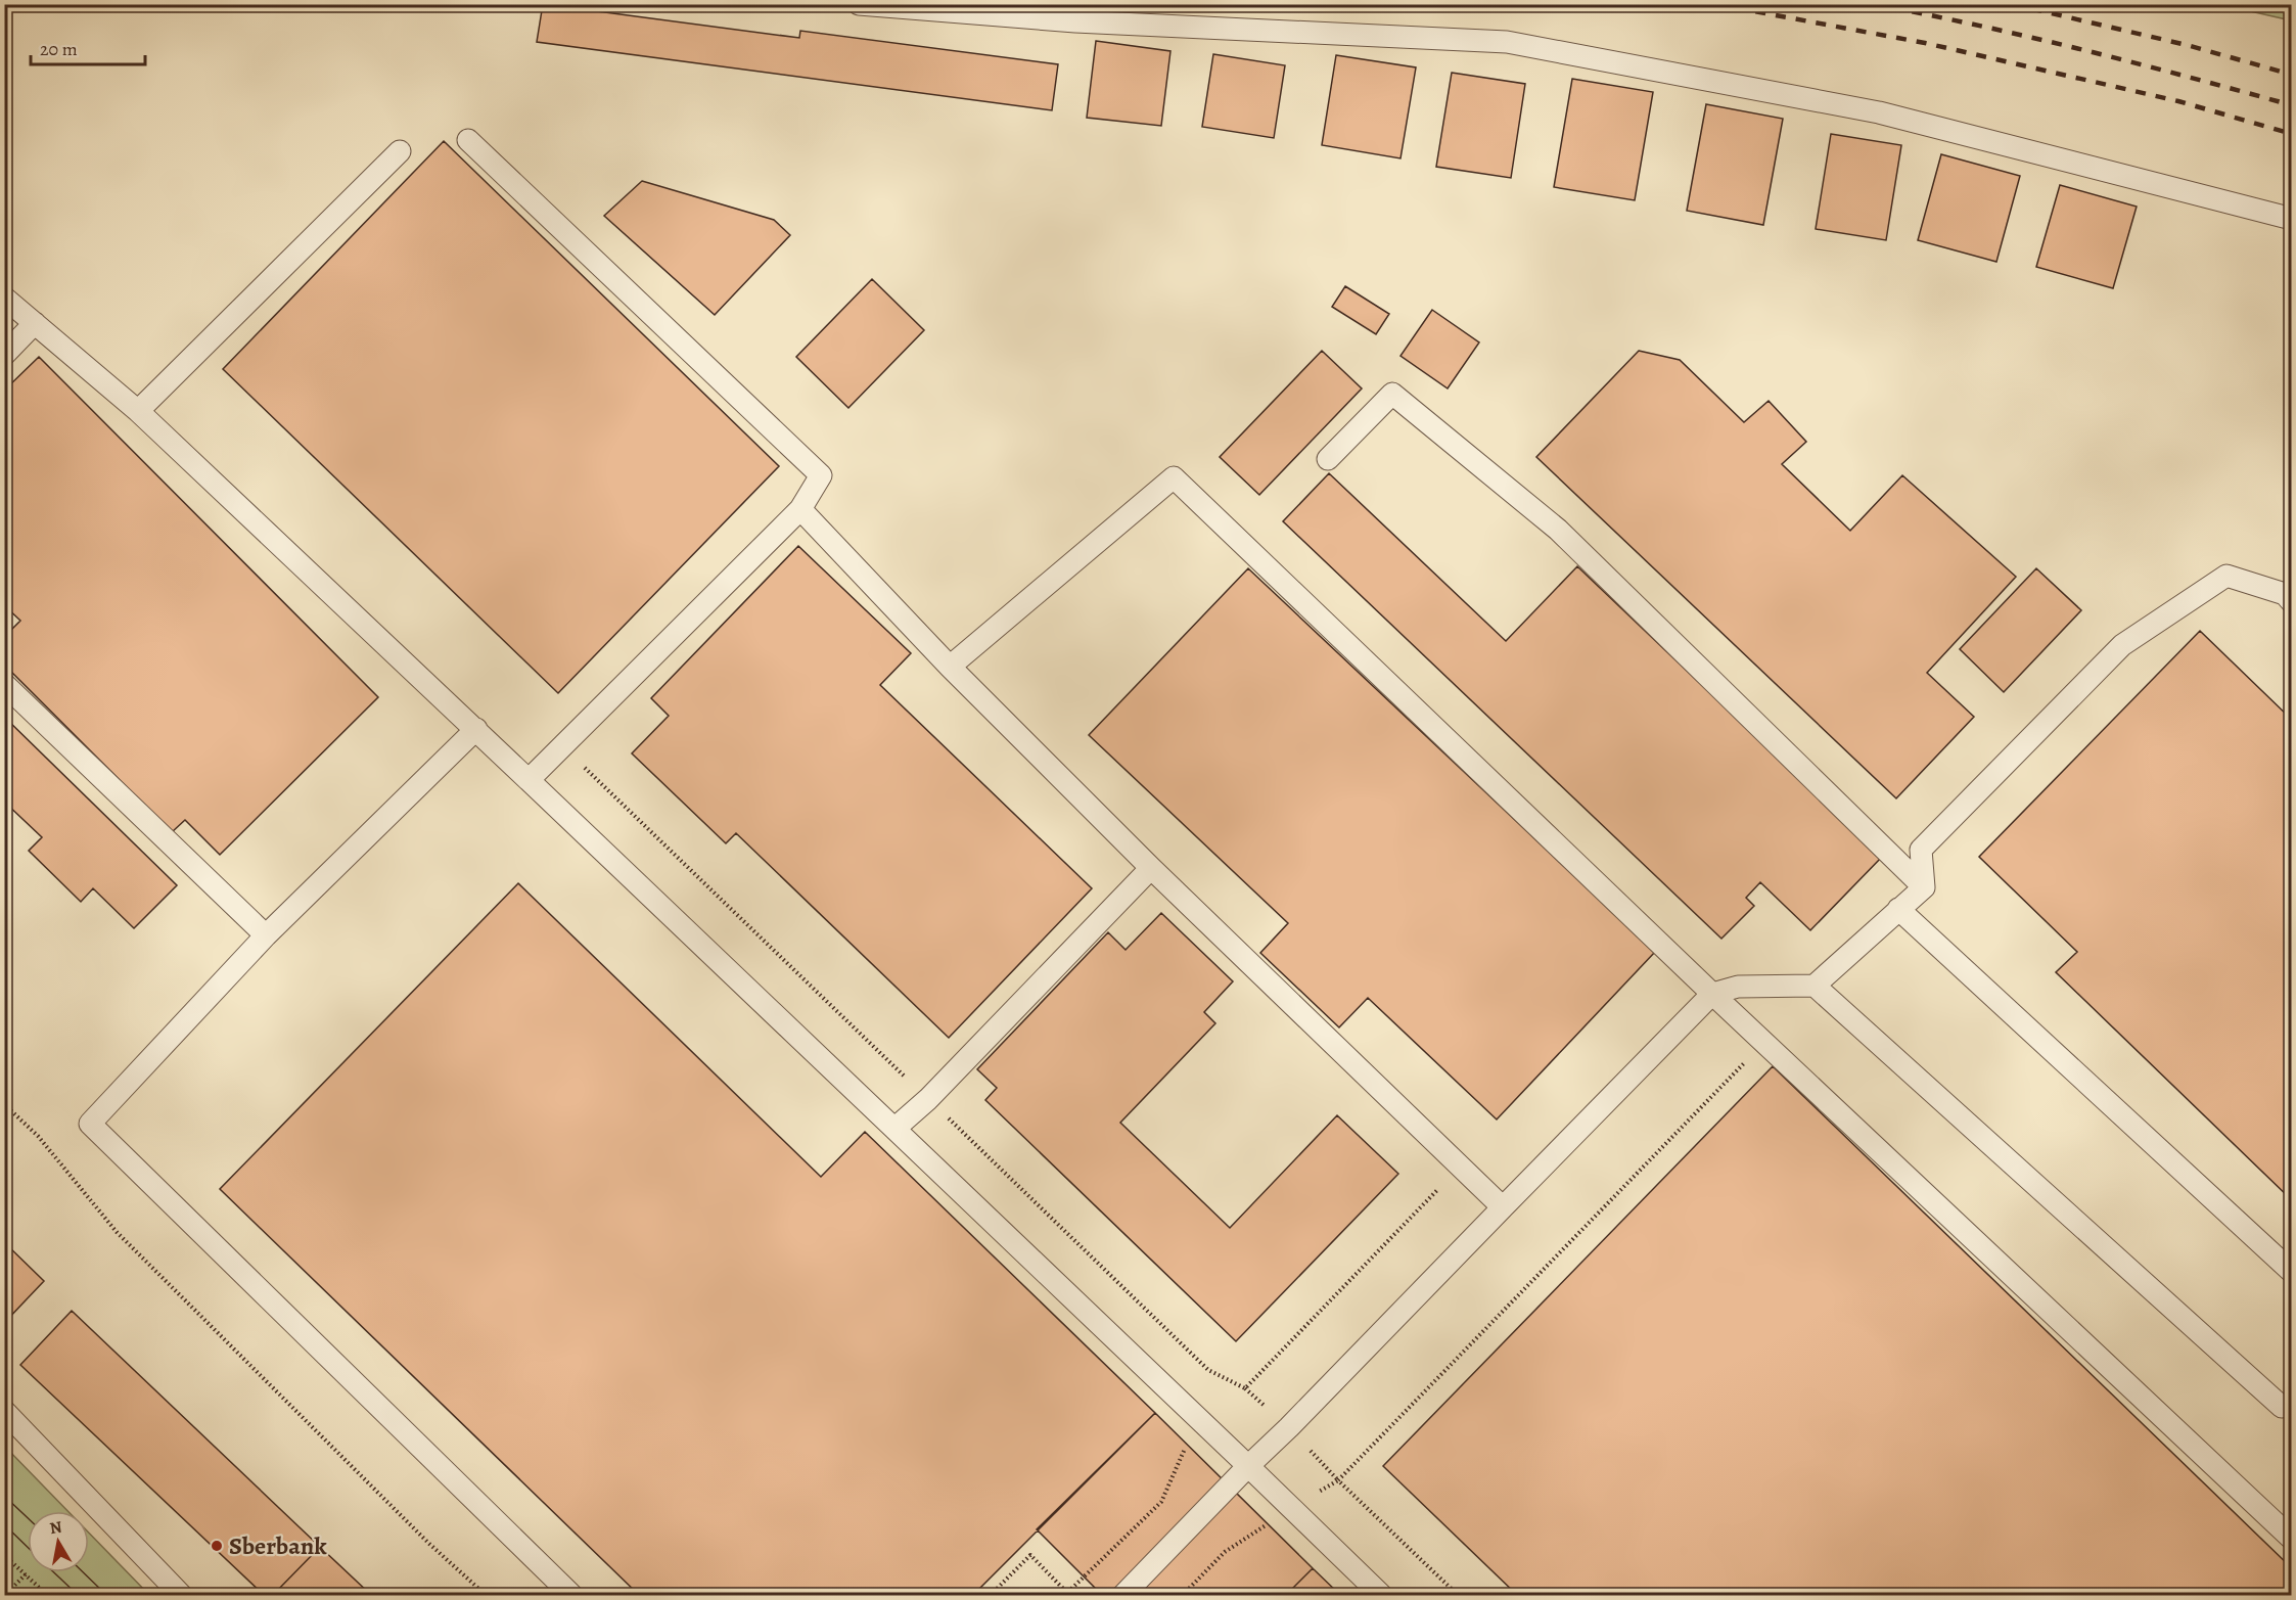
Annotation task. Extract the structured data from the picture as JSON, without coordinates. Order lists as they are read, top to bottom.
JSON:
{
  "places": ["Sberbank"],
  "scale_bar": "20 m",
  "north": "top"
}
